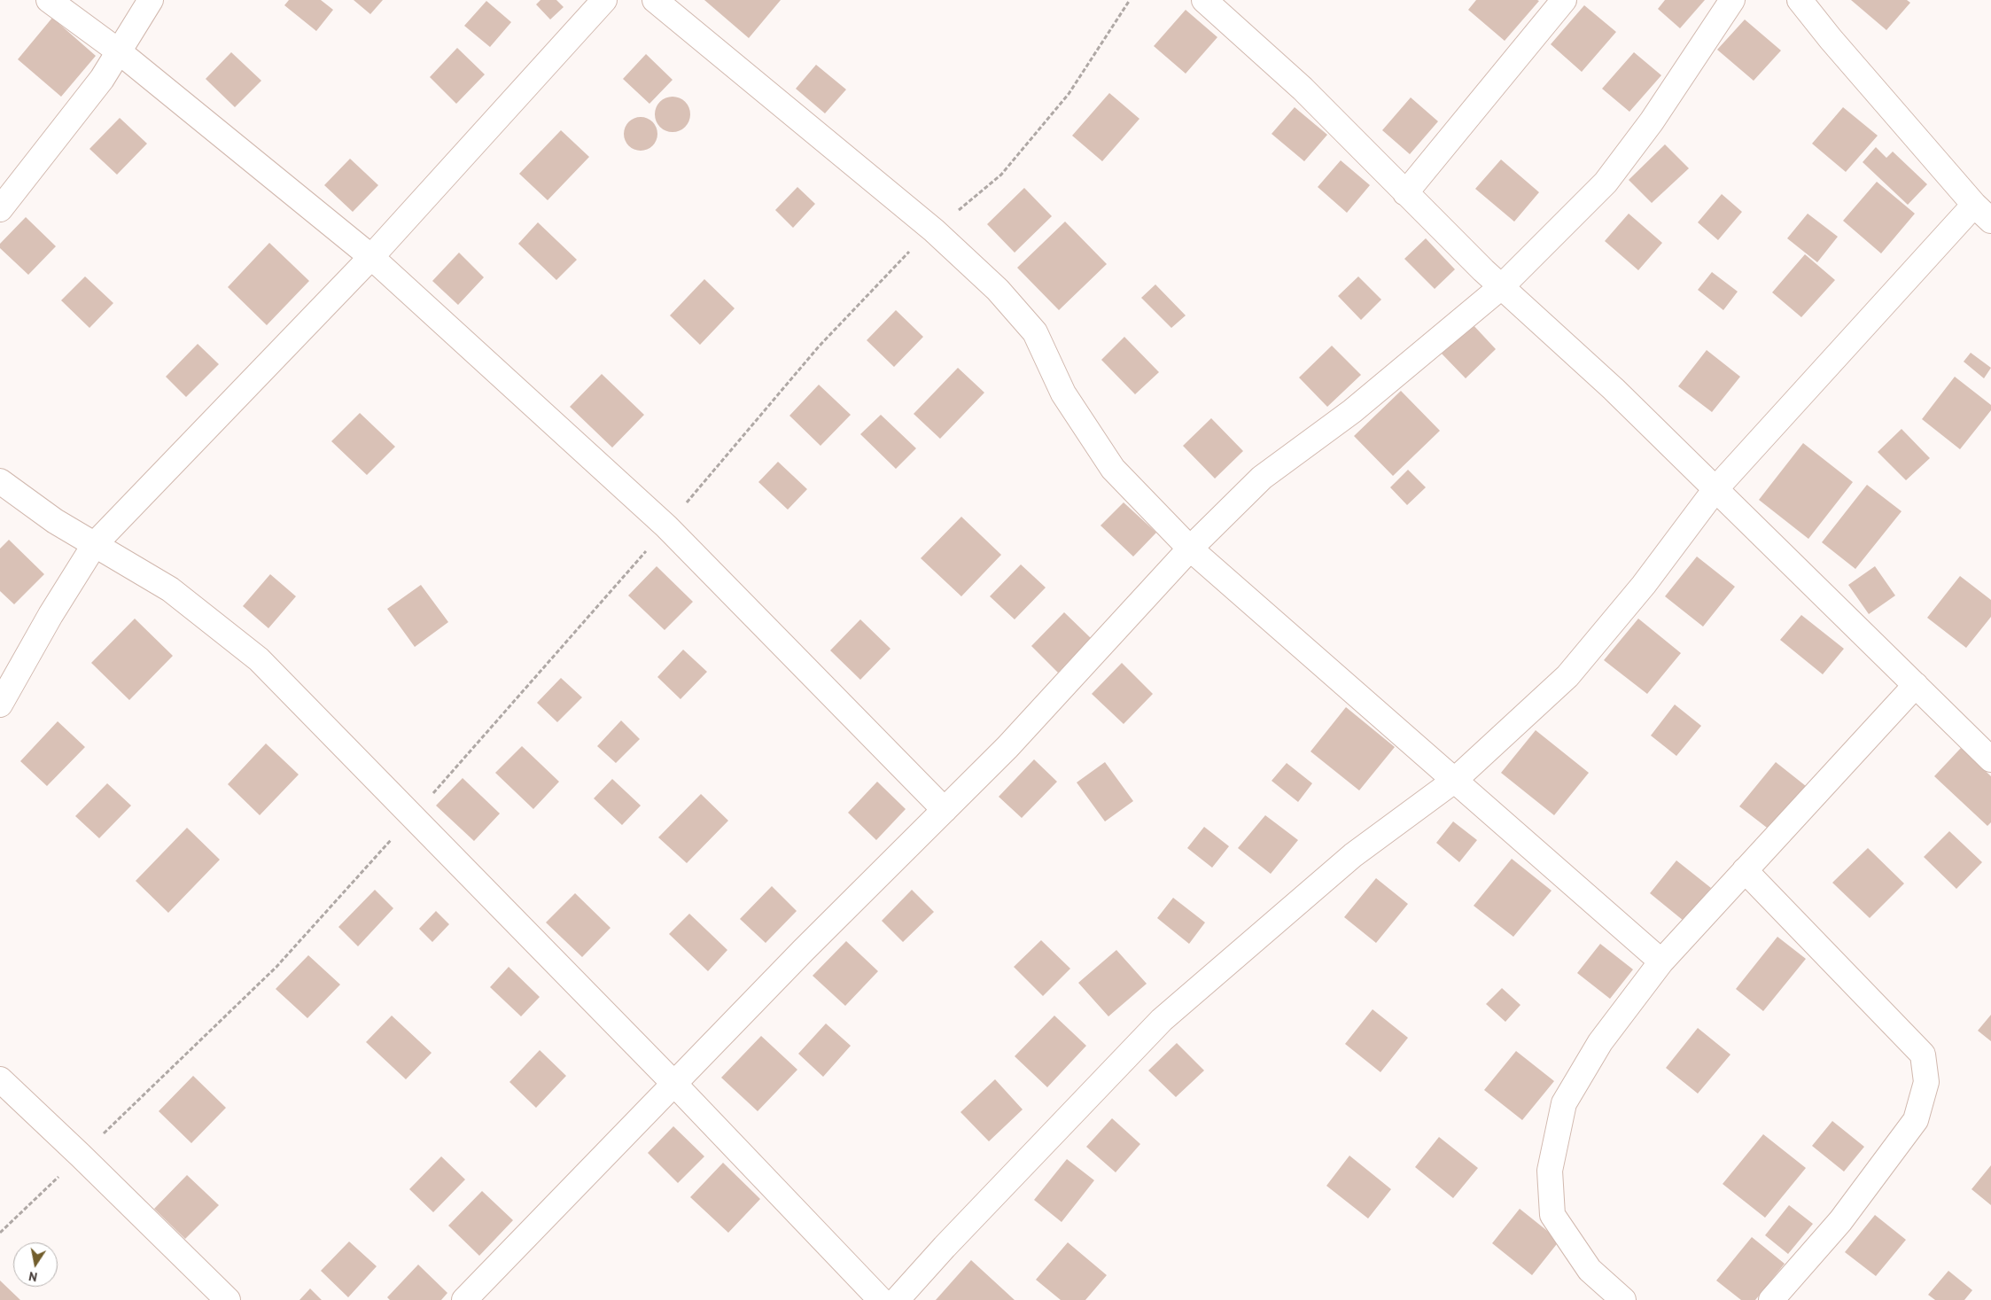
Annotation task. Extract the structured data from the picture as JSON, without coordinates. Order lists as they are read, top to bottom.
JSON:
{
  "north": "bottom"
}
